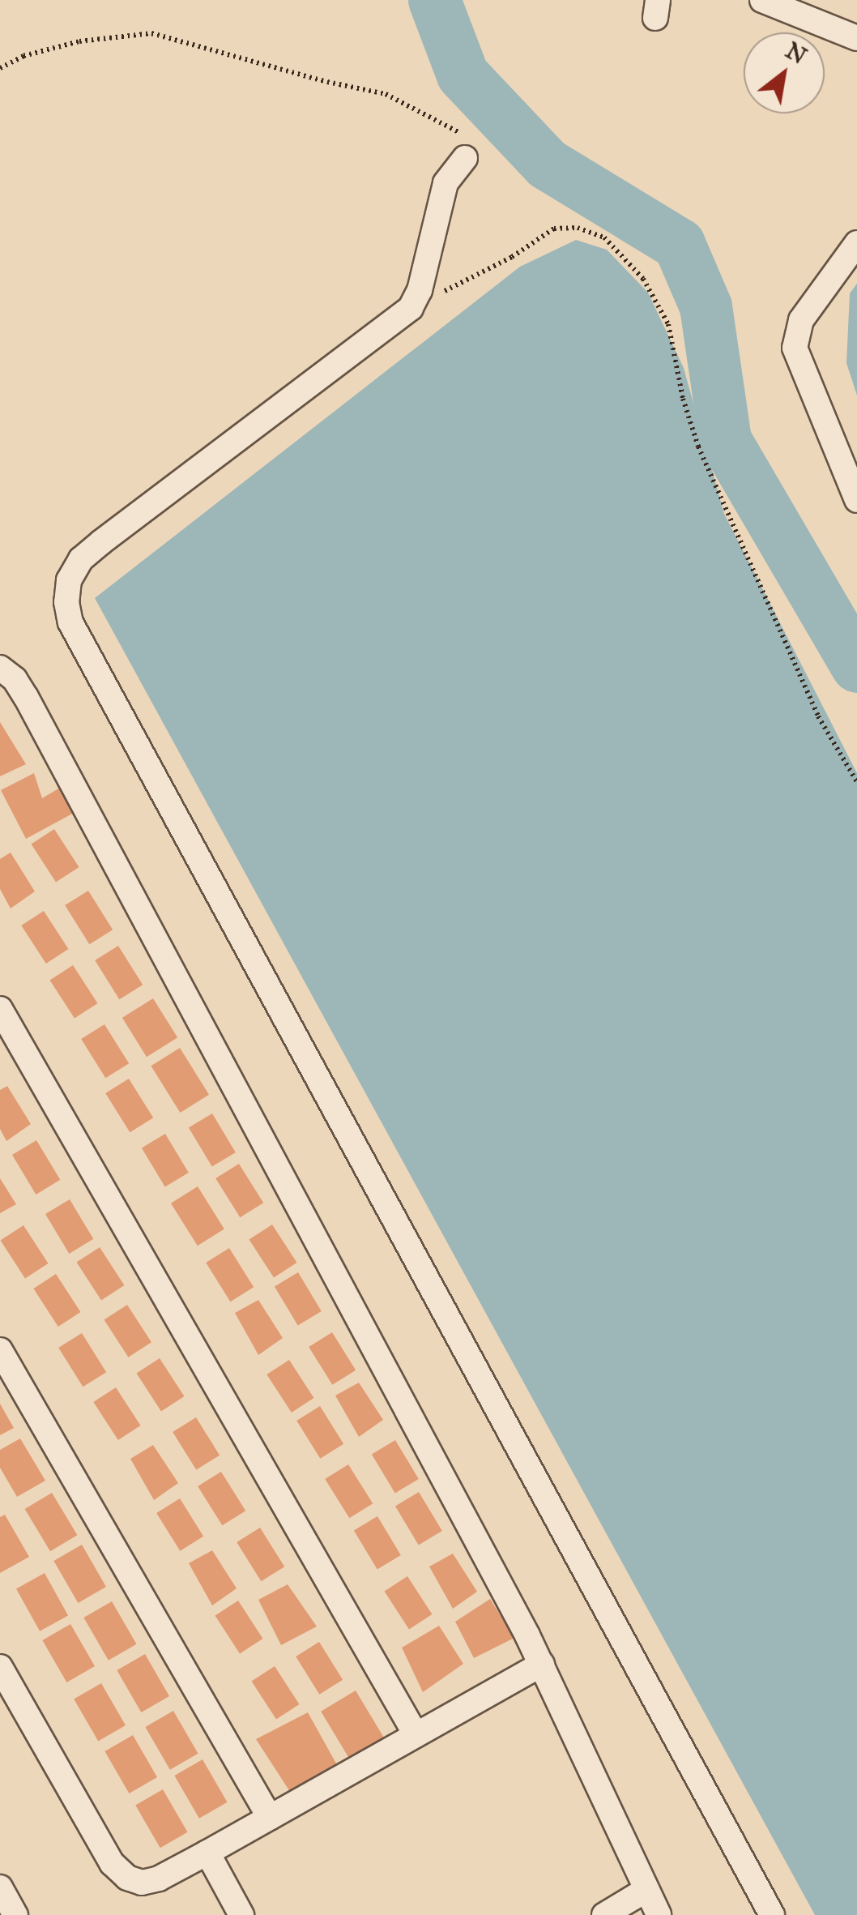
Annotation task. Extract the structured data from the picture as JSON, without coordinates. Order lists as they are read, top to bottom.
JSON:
{
  "north": "top right"
}
